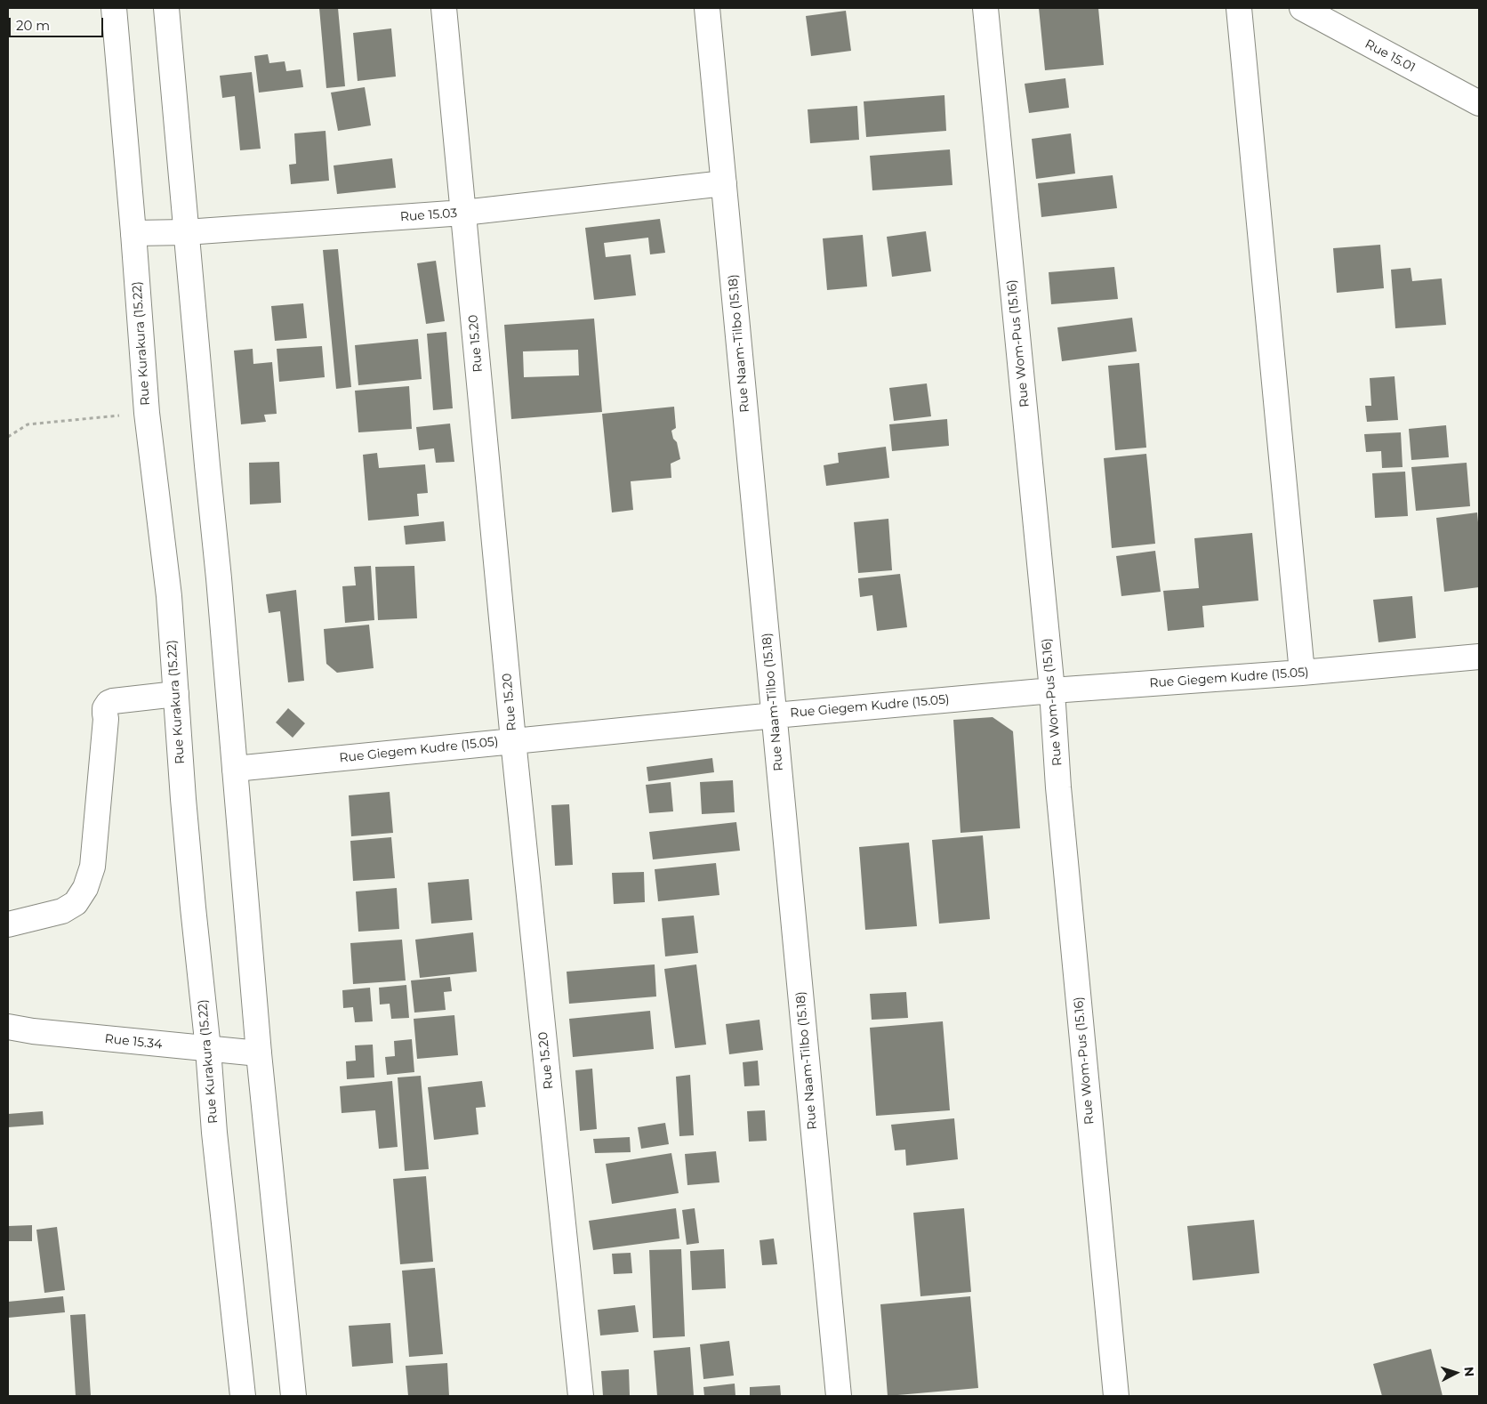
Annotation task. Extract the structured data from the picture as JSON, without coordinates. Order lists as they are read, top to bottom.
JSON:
{
  "streets": {
    "street": [
      "Rue 15.01",
      "Rue 15.03",
      "Rue Kurakura (15.22)",
      "Rue 15.20",
      "Rue Naam-Tilbo (15.18)",
      "Rue Wom-Pus (15.16)",
      "Rue Giegem Kudre (15.05)",
      "Rue 15.34"
    ]
  },
  "crossings": [
    ["Rue 15.03", "Rue Kurakura (15.22)"],
    ["Rue 15.03", "Rue 15.20"],
    ["Rue 15.03", "Rue Naam-Tilbo (15.18)"],
    ["Rue Kurakura (15.22)", "Rue 15.34"],
    ["Rue 15.20", "Rue Giegem Kudre (15.05)"],
    ["Rue Naam-Tilbo (15.18)", "Rue Giegem Kudre (15.05)"],
    ["Rue Wom-Pus (15.16)", "Rue Giegem Kudre (15.05)"]
  ],
  "scale_bar": "20 m",
  "north": "right"
}
